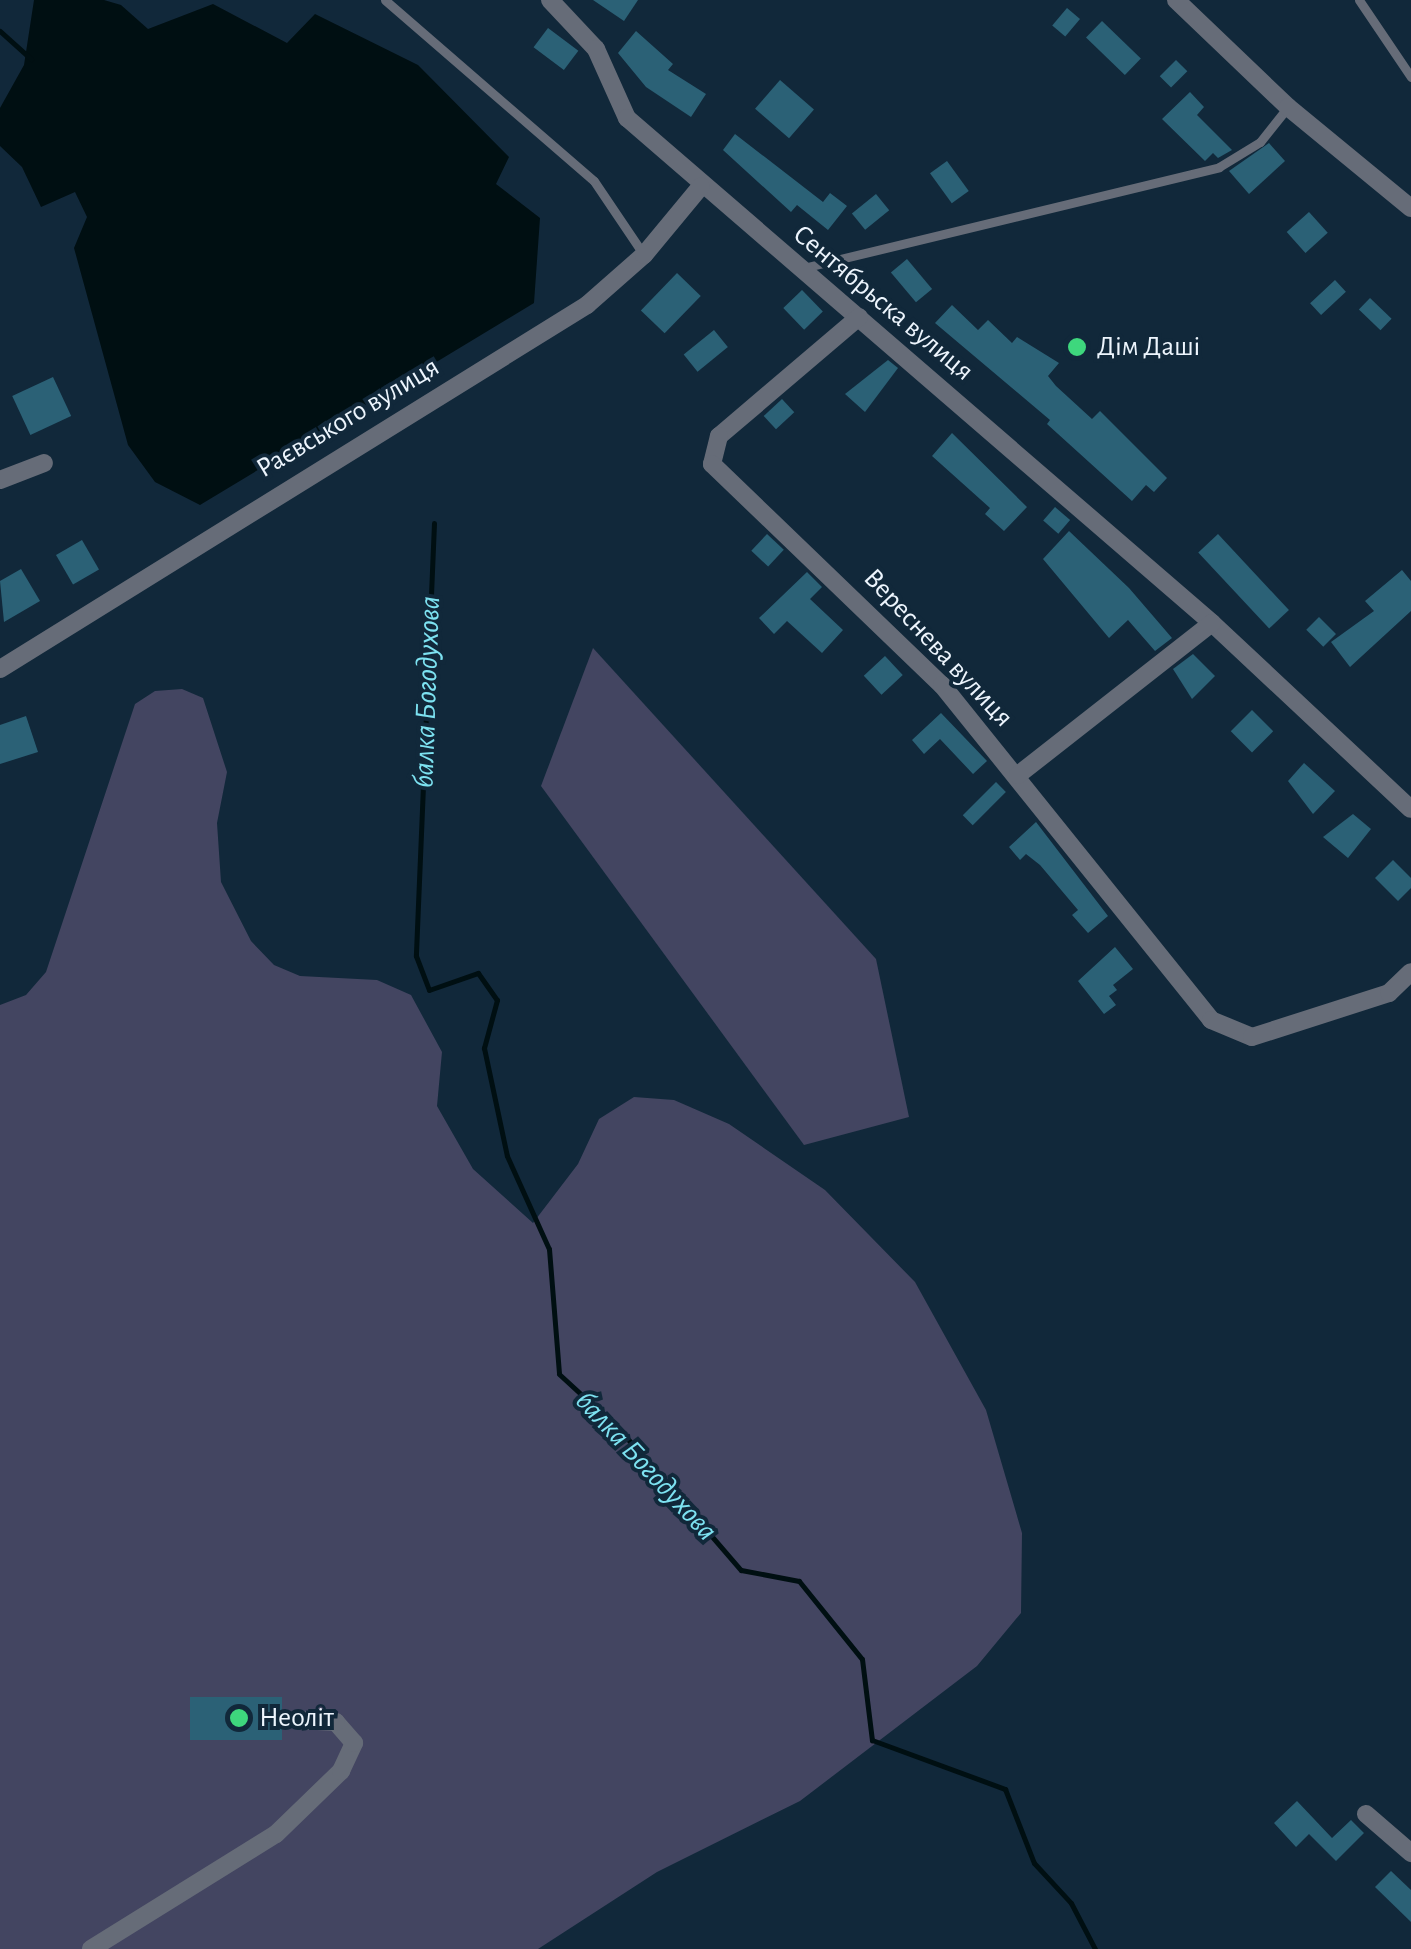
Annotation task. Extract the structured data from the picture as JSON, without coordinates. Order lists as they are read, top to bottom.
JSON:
{
  "streets": {
    "street": ["Сентябрьска вулиця", "Раєвського вулиця", "Вереснева вулиця"]
  },
  "crossings": [
    ["Сентябрьска вулиця", "Раєвського вулиця"],
    ["Сентябрьска вулиця", "Вереснева вулиця"]
  ],
  "water": ["балка Богодухова"],
  "places": ["Дім Даші", "Неоліт"]
}
